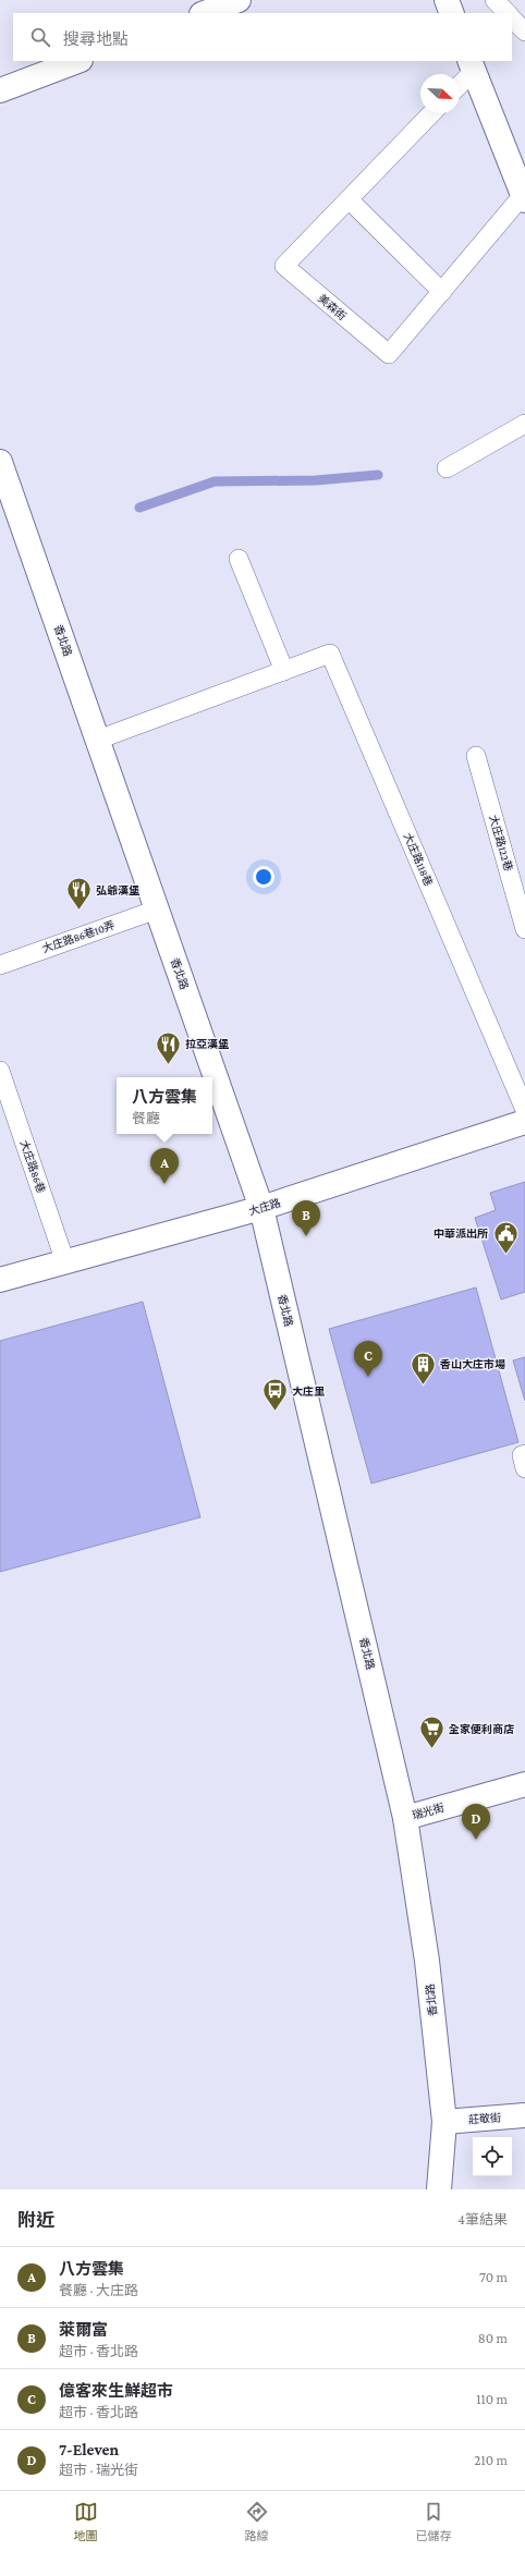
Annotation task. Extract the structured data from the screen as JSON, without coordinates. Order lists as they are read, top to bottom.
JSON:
{
  "streets": {
    "street": [
      "美森街",
      "香北路",
      "大庄路",
      "瑞光街",
      "莊敬街"
    ],
    "lane": [
      "大庄路122巷",
      "大庄路118巷",
      "大庄路86巷10弄",
      "大庄路86巷"
    ]
  },
  "crossings": [
    ["香北路", "大庄路118巷"],
    ["香北路", "大庄路86巷10弄"],
    ["香北路", "大庄路"],
    ["香北路", "瑞光街"],
    ["香北路", "莊敬街"],
    ["大庄路86巷", "大庄路"]
  ],
  "places": {
    "restaurant": ["弘爺漢堡", "拉亞漢堡"],
    "public building": ["中華派出所"],
    "building": ["香山大庄市場"],
    "bus stop": ["大庄里"],
    "supermarket": ["全家便利商店"]
  },
  "north": "bottom right",
  "page": {
    "search": "搜尋地點",
    "popup": ["八方雲集", "餐廳"],
    "pins": [
      "A",
      "B",
      "C",
      "D"
    ],
    "heading": ["附近", "4筆結果"],
    "list": [
      {
        "mark": "A",
        "name": "八方雲集",
        "note": "餐廳 · 大庄路",
        "value": "70 m"
      },
      {
        "mark": "B",
        "name": "萊爾富",
        "note": "超市 · 香北路",
        "value": "80 m"
      },
      {
        "mark": "C",
        "name": "億客來生鮮超市",
        "note": "超市 · 香北路",
        "value": "110 m"
      },
      {
        "mark": "D",
        "name": "7-Eleven",
        "note": "超市 · 瑞光街",
        "value": "210 m"
      }
    ],
    "nav": ["地圖", "路線", "已儲存"]
  }
}
